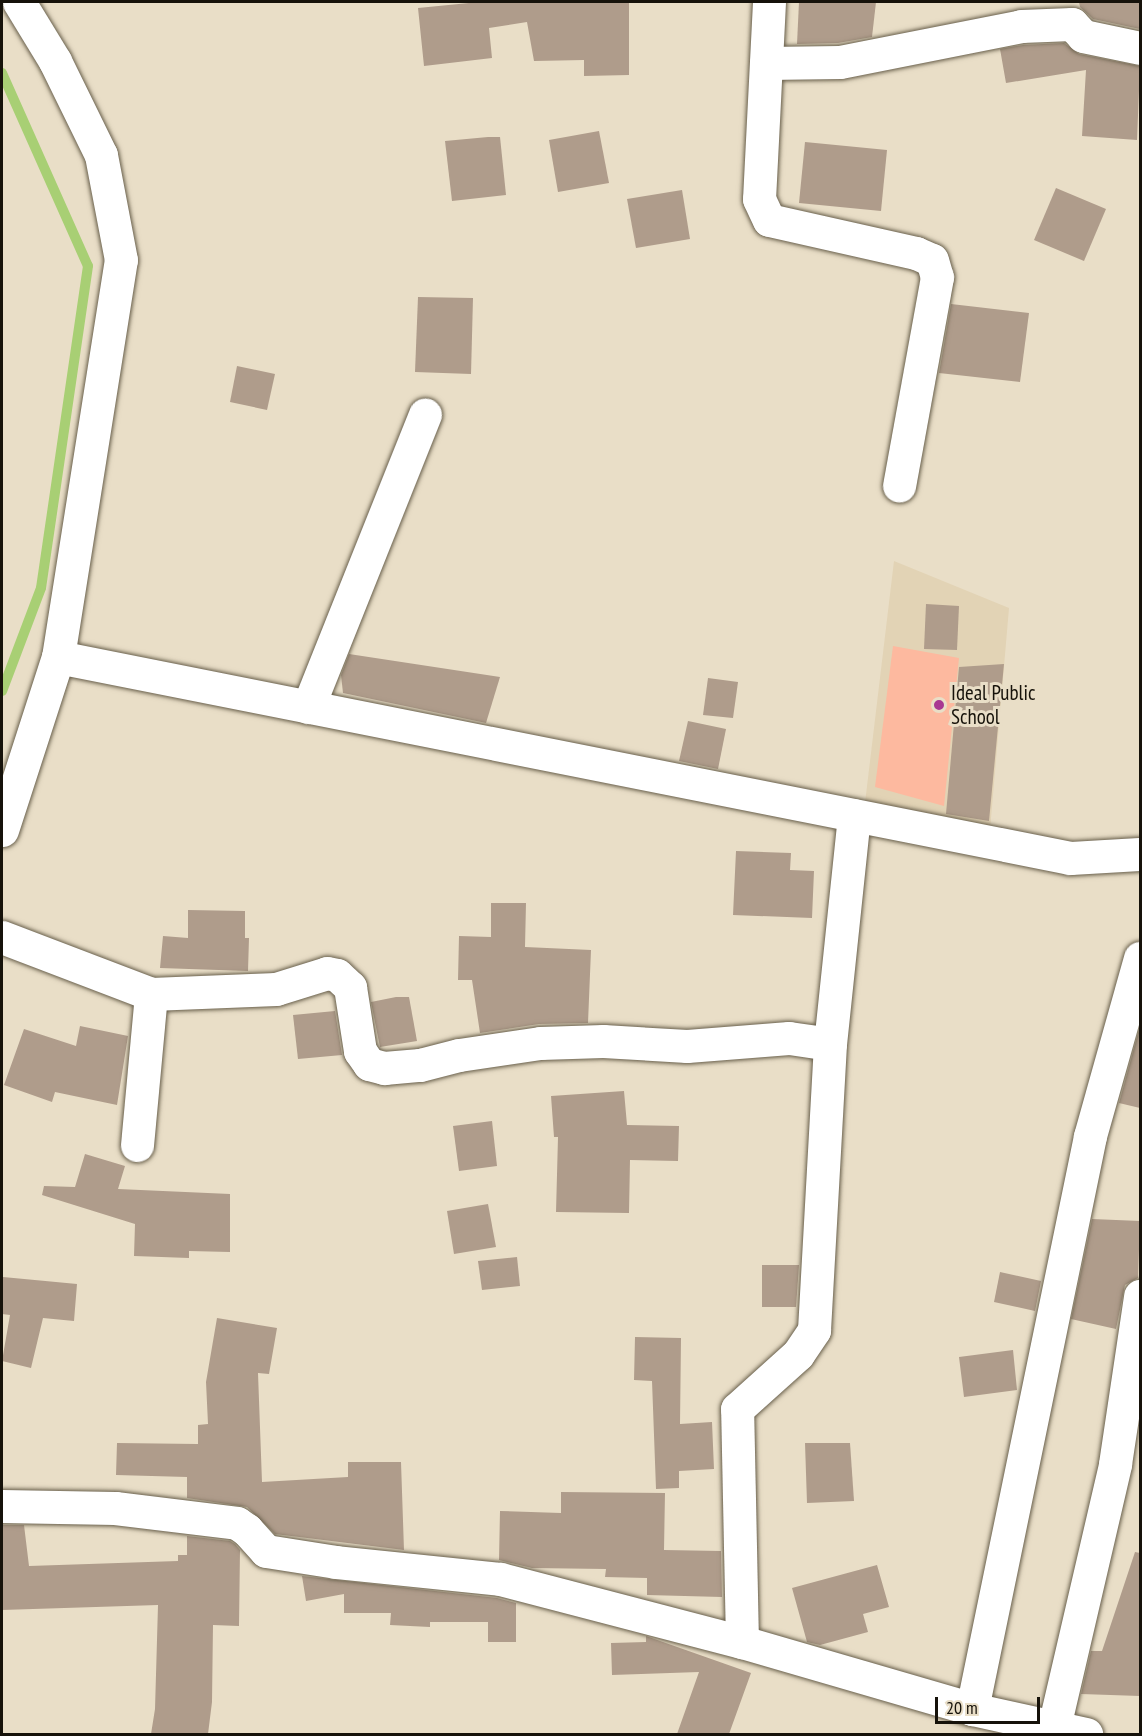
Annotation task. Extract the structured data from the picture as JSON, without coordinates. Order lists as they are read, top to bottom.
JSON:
{
  "places": ["Ideal Public School"],
  "scale_bar": "20 m"
}
